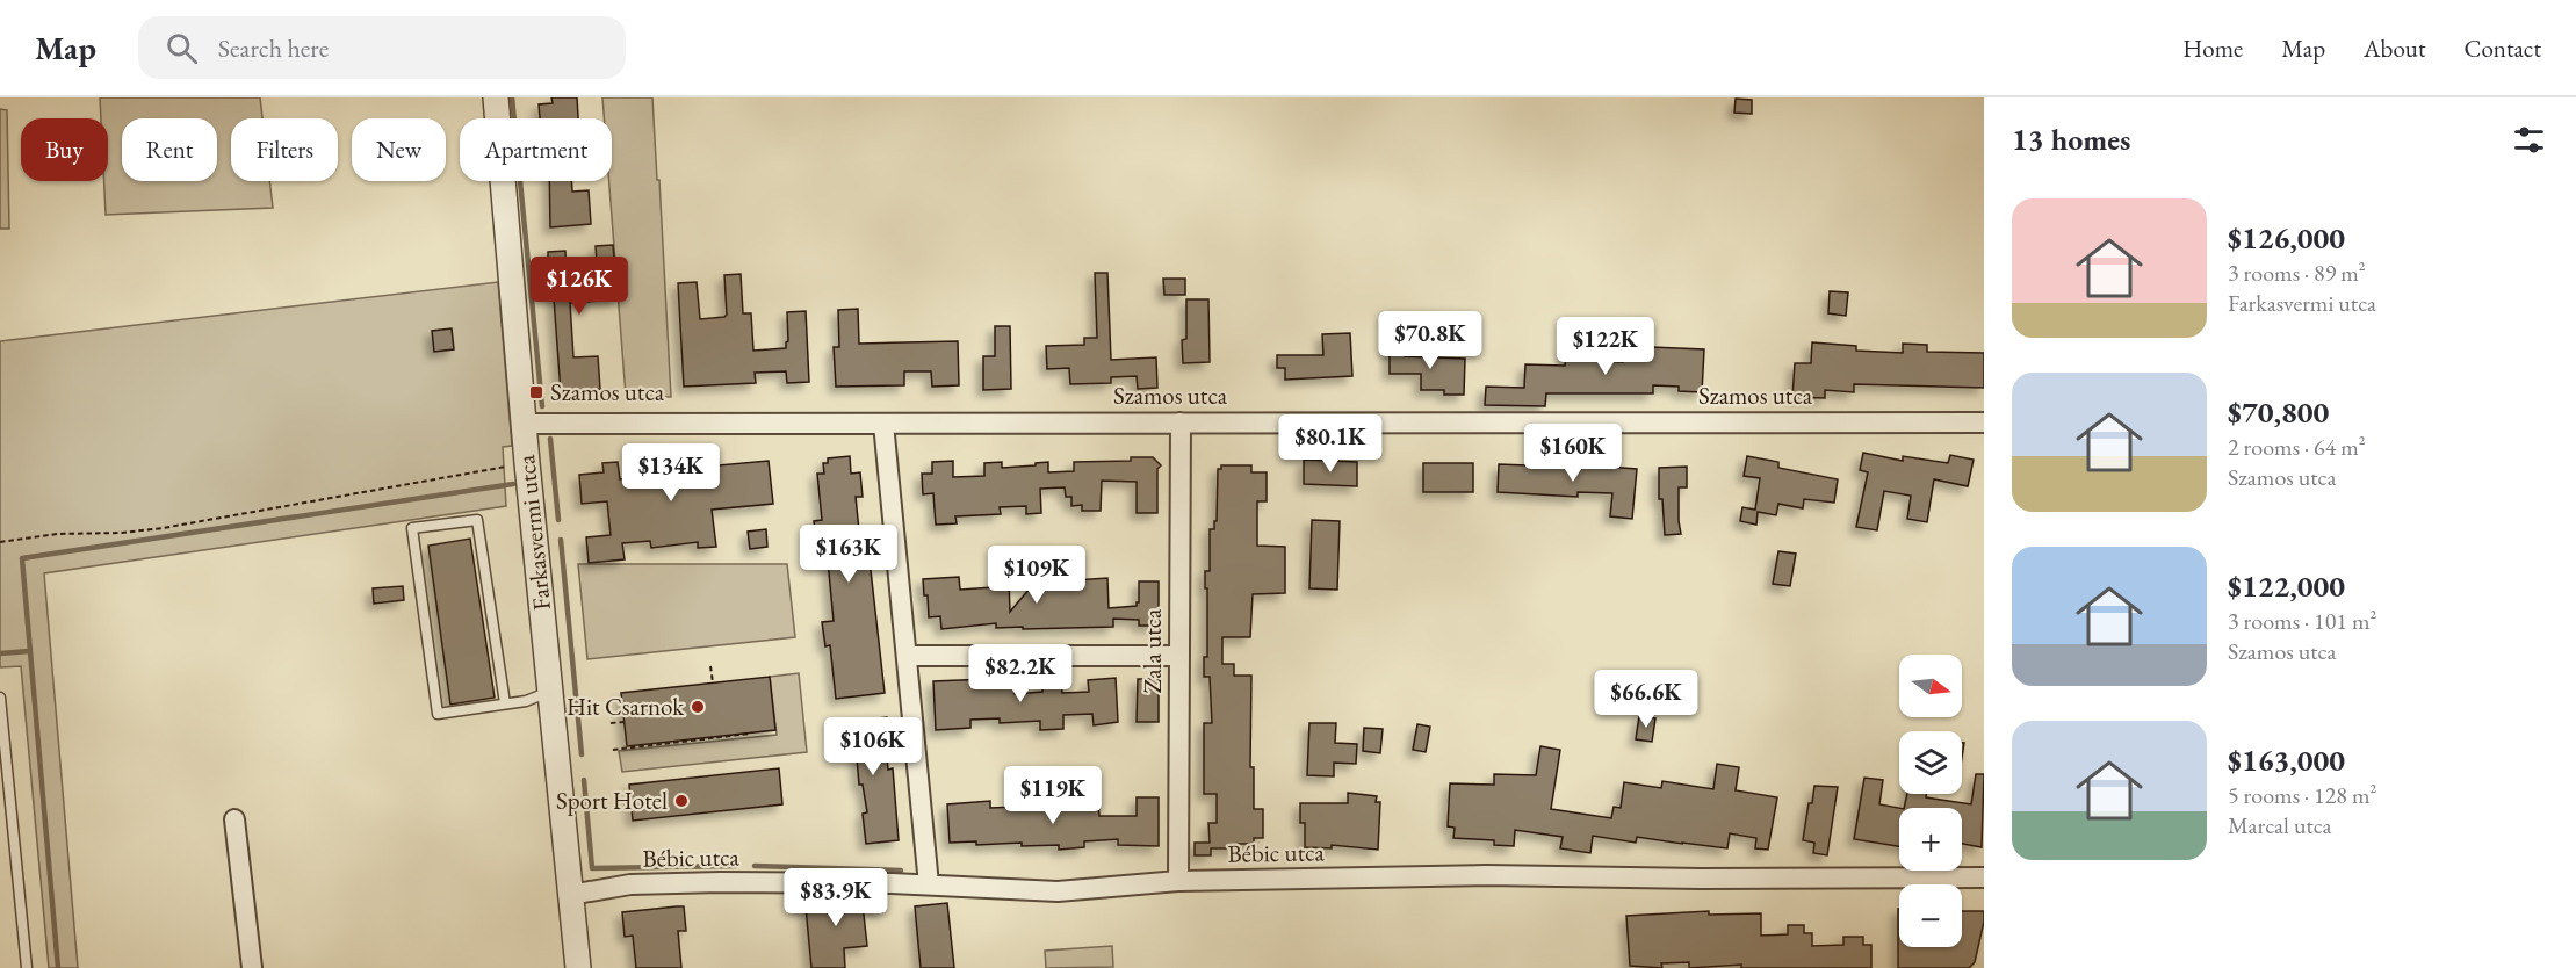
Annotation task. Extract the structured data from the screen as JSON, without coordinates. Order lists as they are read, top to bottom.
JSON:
{
  "streets": {
    "street": [
      "Szamos utca",
      "Farkasvermi utca",
      "Zala utca",
      "Bébic utca"
    ]
  },
  "crossings": [
    ["Szamos utca", "Farkasvermi utca"],
    ["Szamos utca", "Zala utca"],
    ["Farkasvermi utca", "Bébic utca"],
    ["Zala utca", "Bébic utca"]
  ],
  "places": {
    "transit": ["Szamos utca"],
    "other": ["Hit Csarnok", "Sport Hotel"]
  },
  "north": "right",
  "page": {
    "header": "Map",
    "search": "Search here",
    "nav": [
      "Home",
      "Map",
      "About",
      "Contact"
    ],
    "heading": "13 homes",
    "chip": [
      "Buy",
      "Rent",
      "Filters",
      "New",
      "Apartment"
    ],
    "list": [
      {
        "name": "$126,000",
        "note": "3 rooms · 89 m² · Farkasvermi utca"
      },
      {
        "name": "$70,800",
        "note": "2 rooms · 64 m² · Szamos utca"
      },
      {
        "name": "$122,000",
        "note": "3 rooms · 101 m² · Szamos utca"
      },
      {
        "name": "$163,000",
        "note": "5 rooms · 128 m² · Marcal utca"
      }
    ],
    "price": [
      "$126K",
      "$70.8K",
      "$122K",
      "$80.1K",
      "$160K",
      "$134K",
      "$163K",
      "$109K",
      "$82.2K",
      "$66.6K",
      "$106K",
      "$119K",
      "$83.9K"
    ],
    "map_buttons": ["+", "−"]
  }
}
